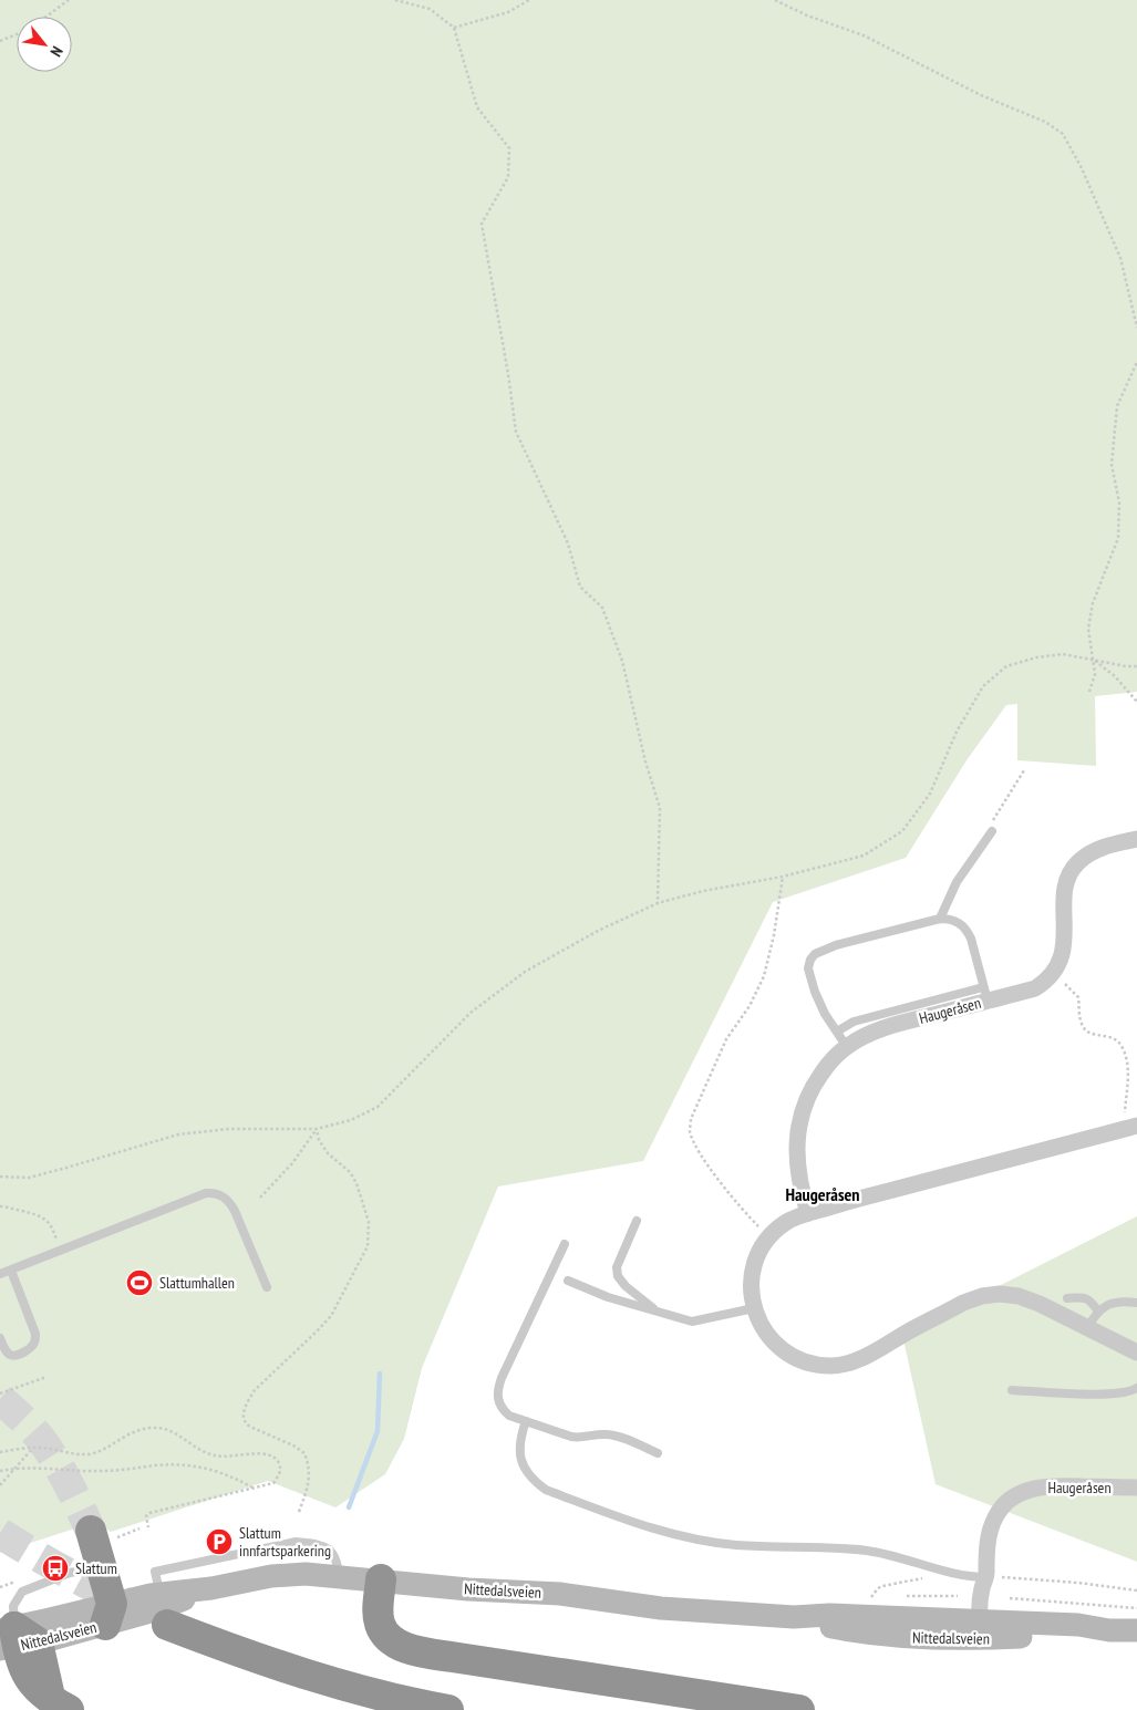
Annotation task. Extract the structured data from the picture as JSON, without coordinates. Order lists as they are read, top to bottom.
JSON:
{
  "streets": {
    "main road": ["Nittedalsveien"],
    "street": ["Haugeråsen"]
  },
  "crossings": [
    ["Haugeråsen", "Nittedalsveien"]
  ],
  "districts": ["Haugeråsen"],
  "places": {
    "sports": ["Slattumhallen"],
    "parking": ["Slattum innfartsparkering"],
    "bus stop": ["Slattum"]
  },
  "north": "bottom right"
}
